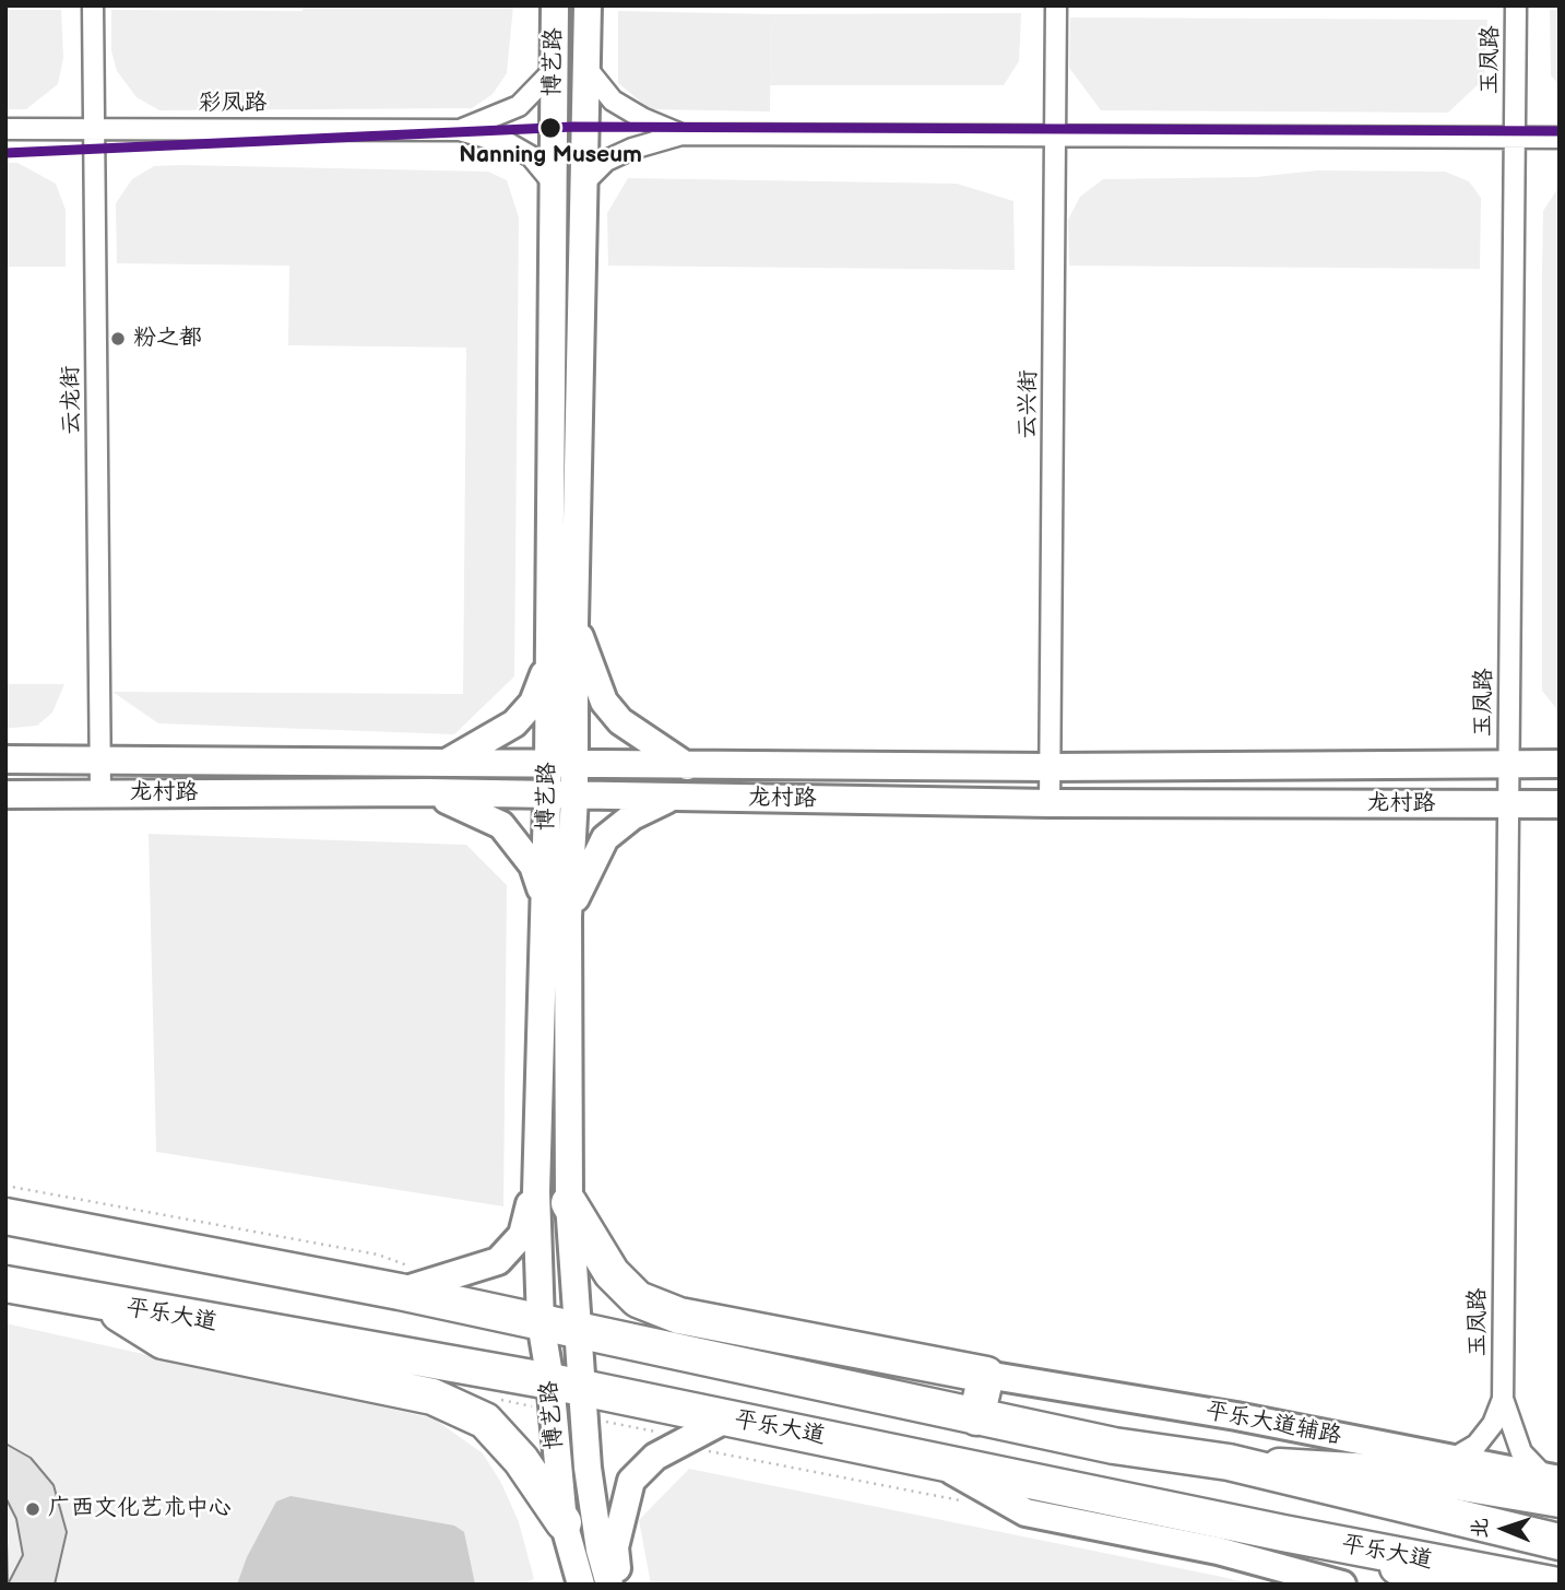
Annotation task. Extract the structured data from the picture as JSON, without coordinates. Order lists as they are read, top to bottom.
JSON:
{
  "streets": {
    "highway": ["平乐大道"],
    "main road": ["博艺路", "龙村路", "平乐大道辅路"],
    "street": [
      "玉凤路",
      "彩凤路",
      "云龙街",
      "云兴街"
    ]
  },
  "crossings": [
    ["玉凤路", "龙村路"],
    ["博艺路", "龙村路"],
    ["博艺路", "平乐大道"],
    ["彩凤路", "云龙街"],
    ["云龙街", "龙村路"],
    ["云兴街", "龙村路"]
  ],
  "places": ["Nanning Museum", "粉之都", "广西文化艺术中心"],
  "north": "left"
}
